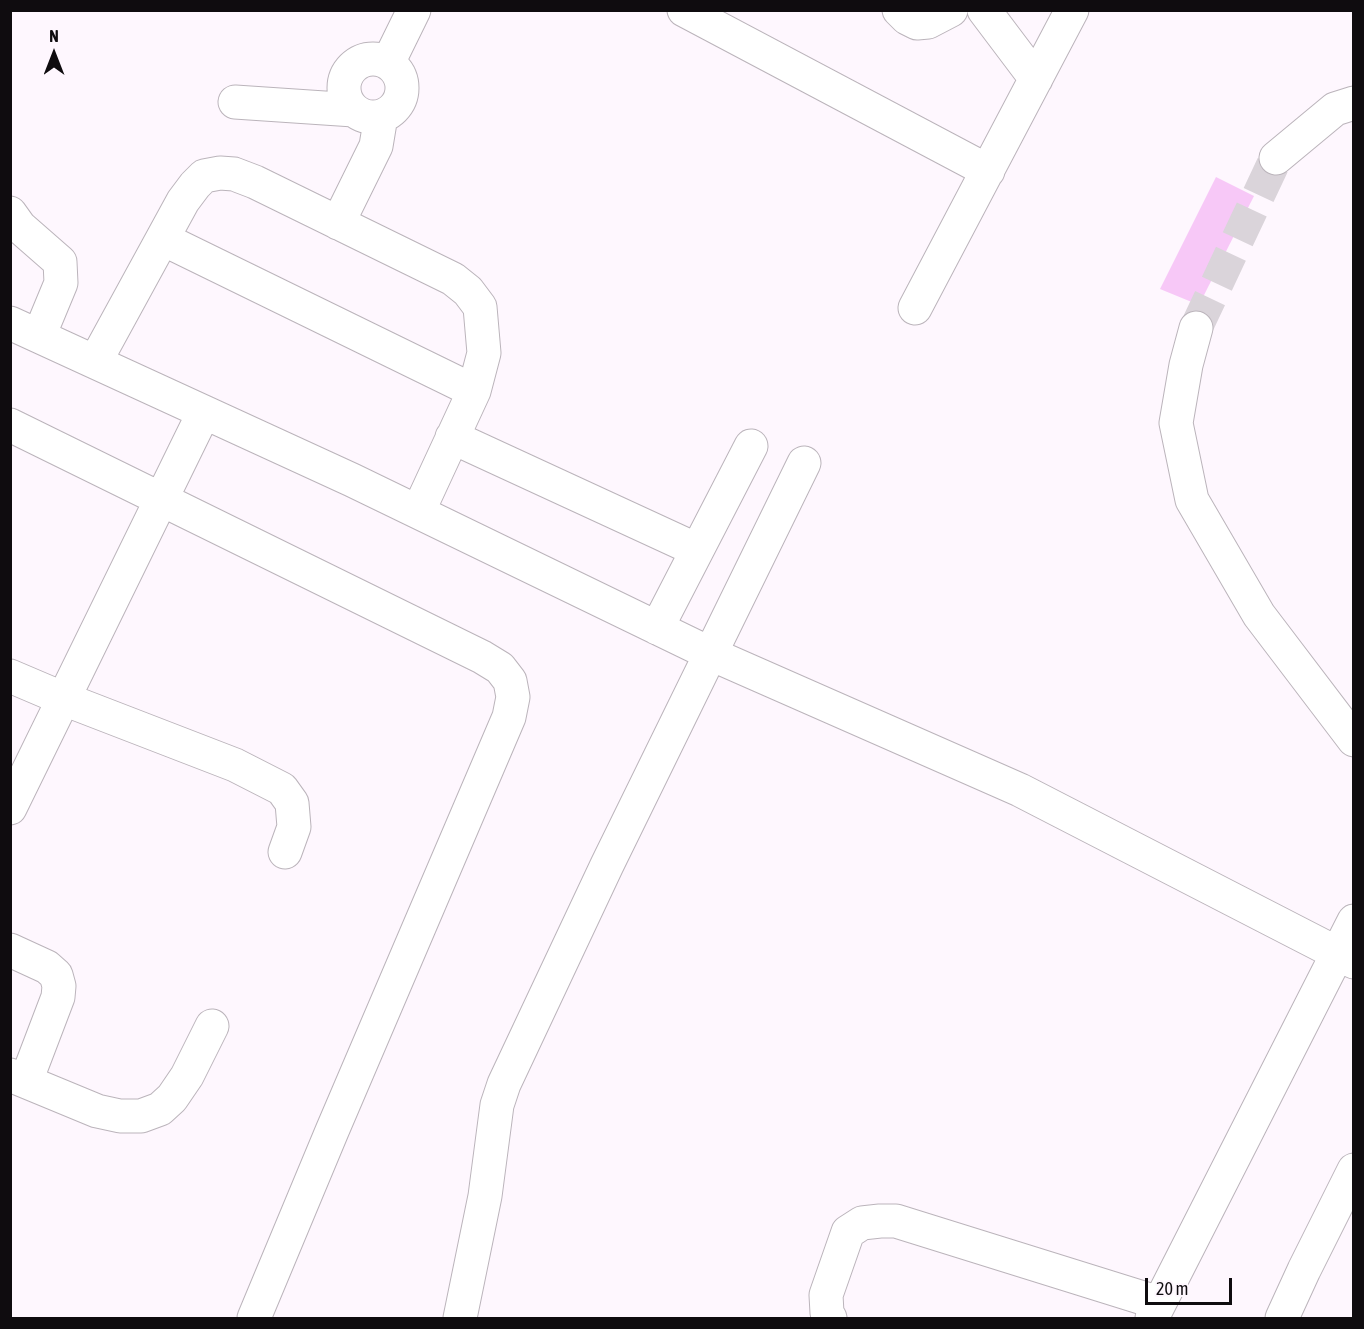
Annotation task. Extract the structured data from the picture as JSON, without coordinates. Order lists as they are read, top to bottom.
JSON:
{
  "scale_bar": "20 m",
  "north": "top"
}
